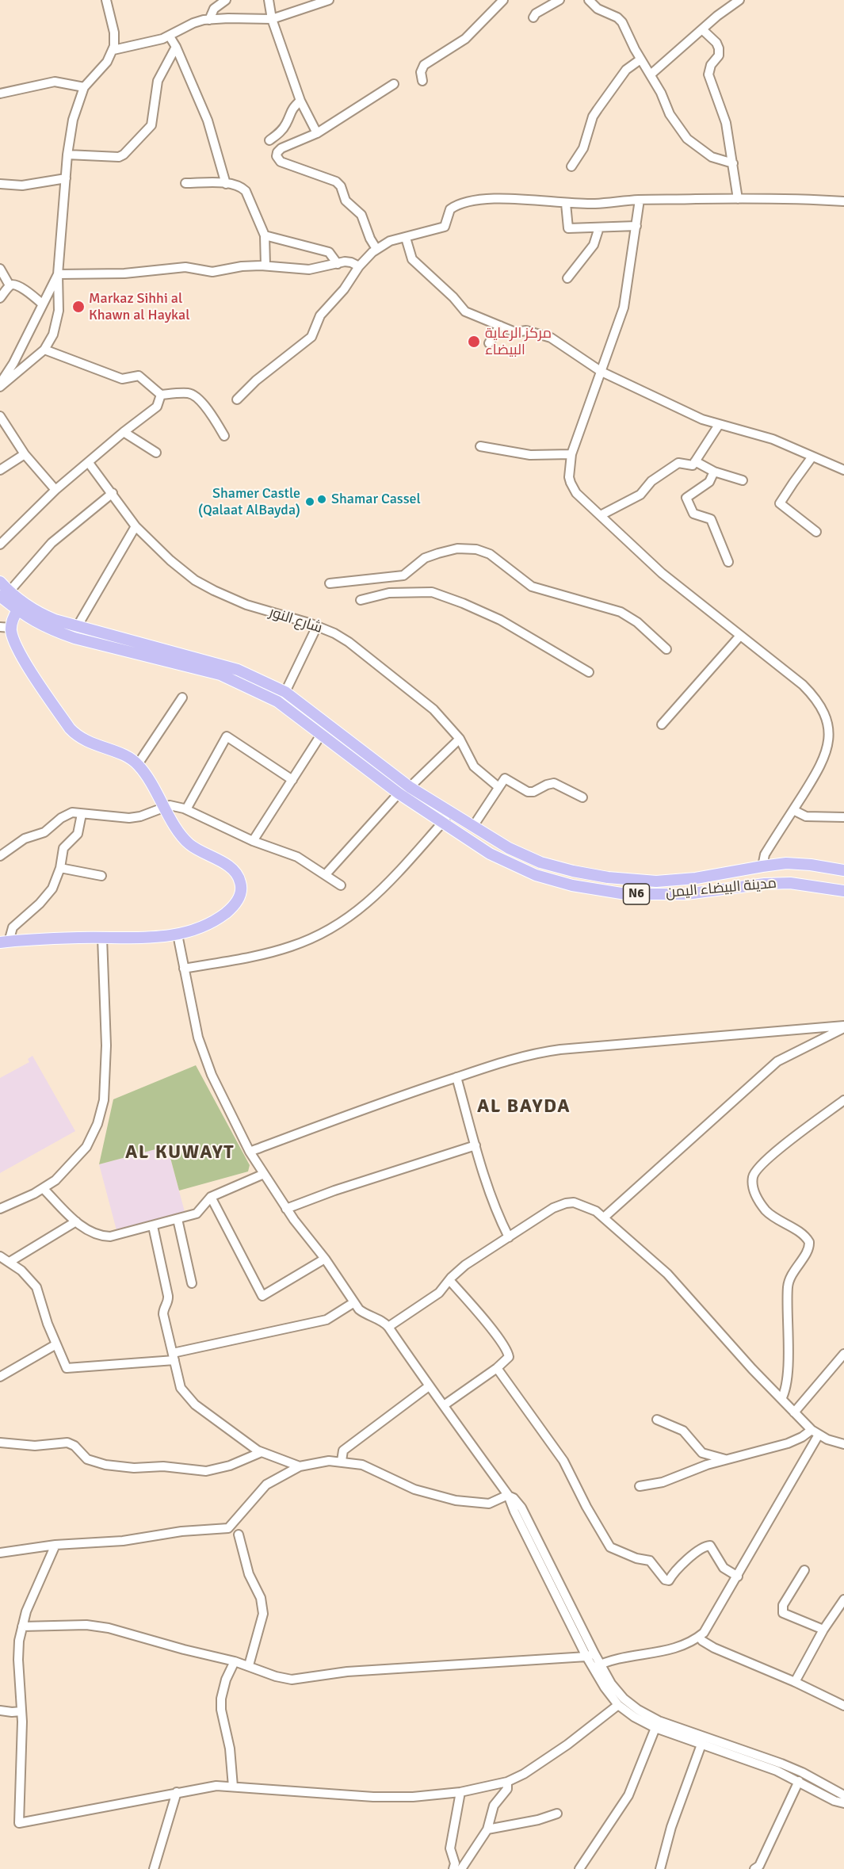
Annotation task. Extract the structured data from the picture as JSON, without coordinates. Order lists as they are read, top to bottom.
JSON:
{
  "streets": {
    "main road": ["مدينة البيضاء اليمن", "N6"],
    "street": ["شارع النور"]
  },
  "districts": ["AL BAYDA", "AL KUWAYT"],
  "places": [
    "Markaz Sihhi al Khawn al Haykal",
    "مركز الرعاية البيضاء",
    "Shamar Cassel",
    "Shamer Castle (Qalaat AlBayda)"
  ]
}
